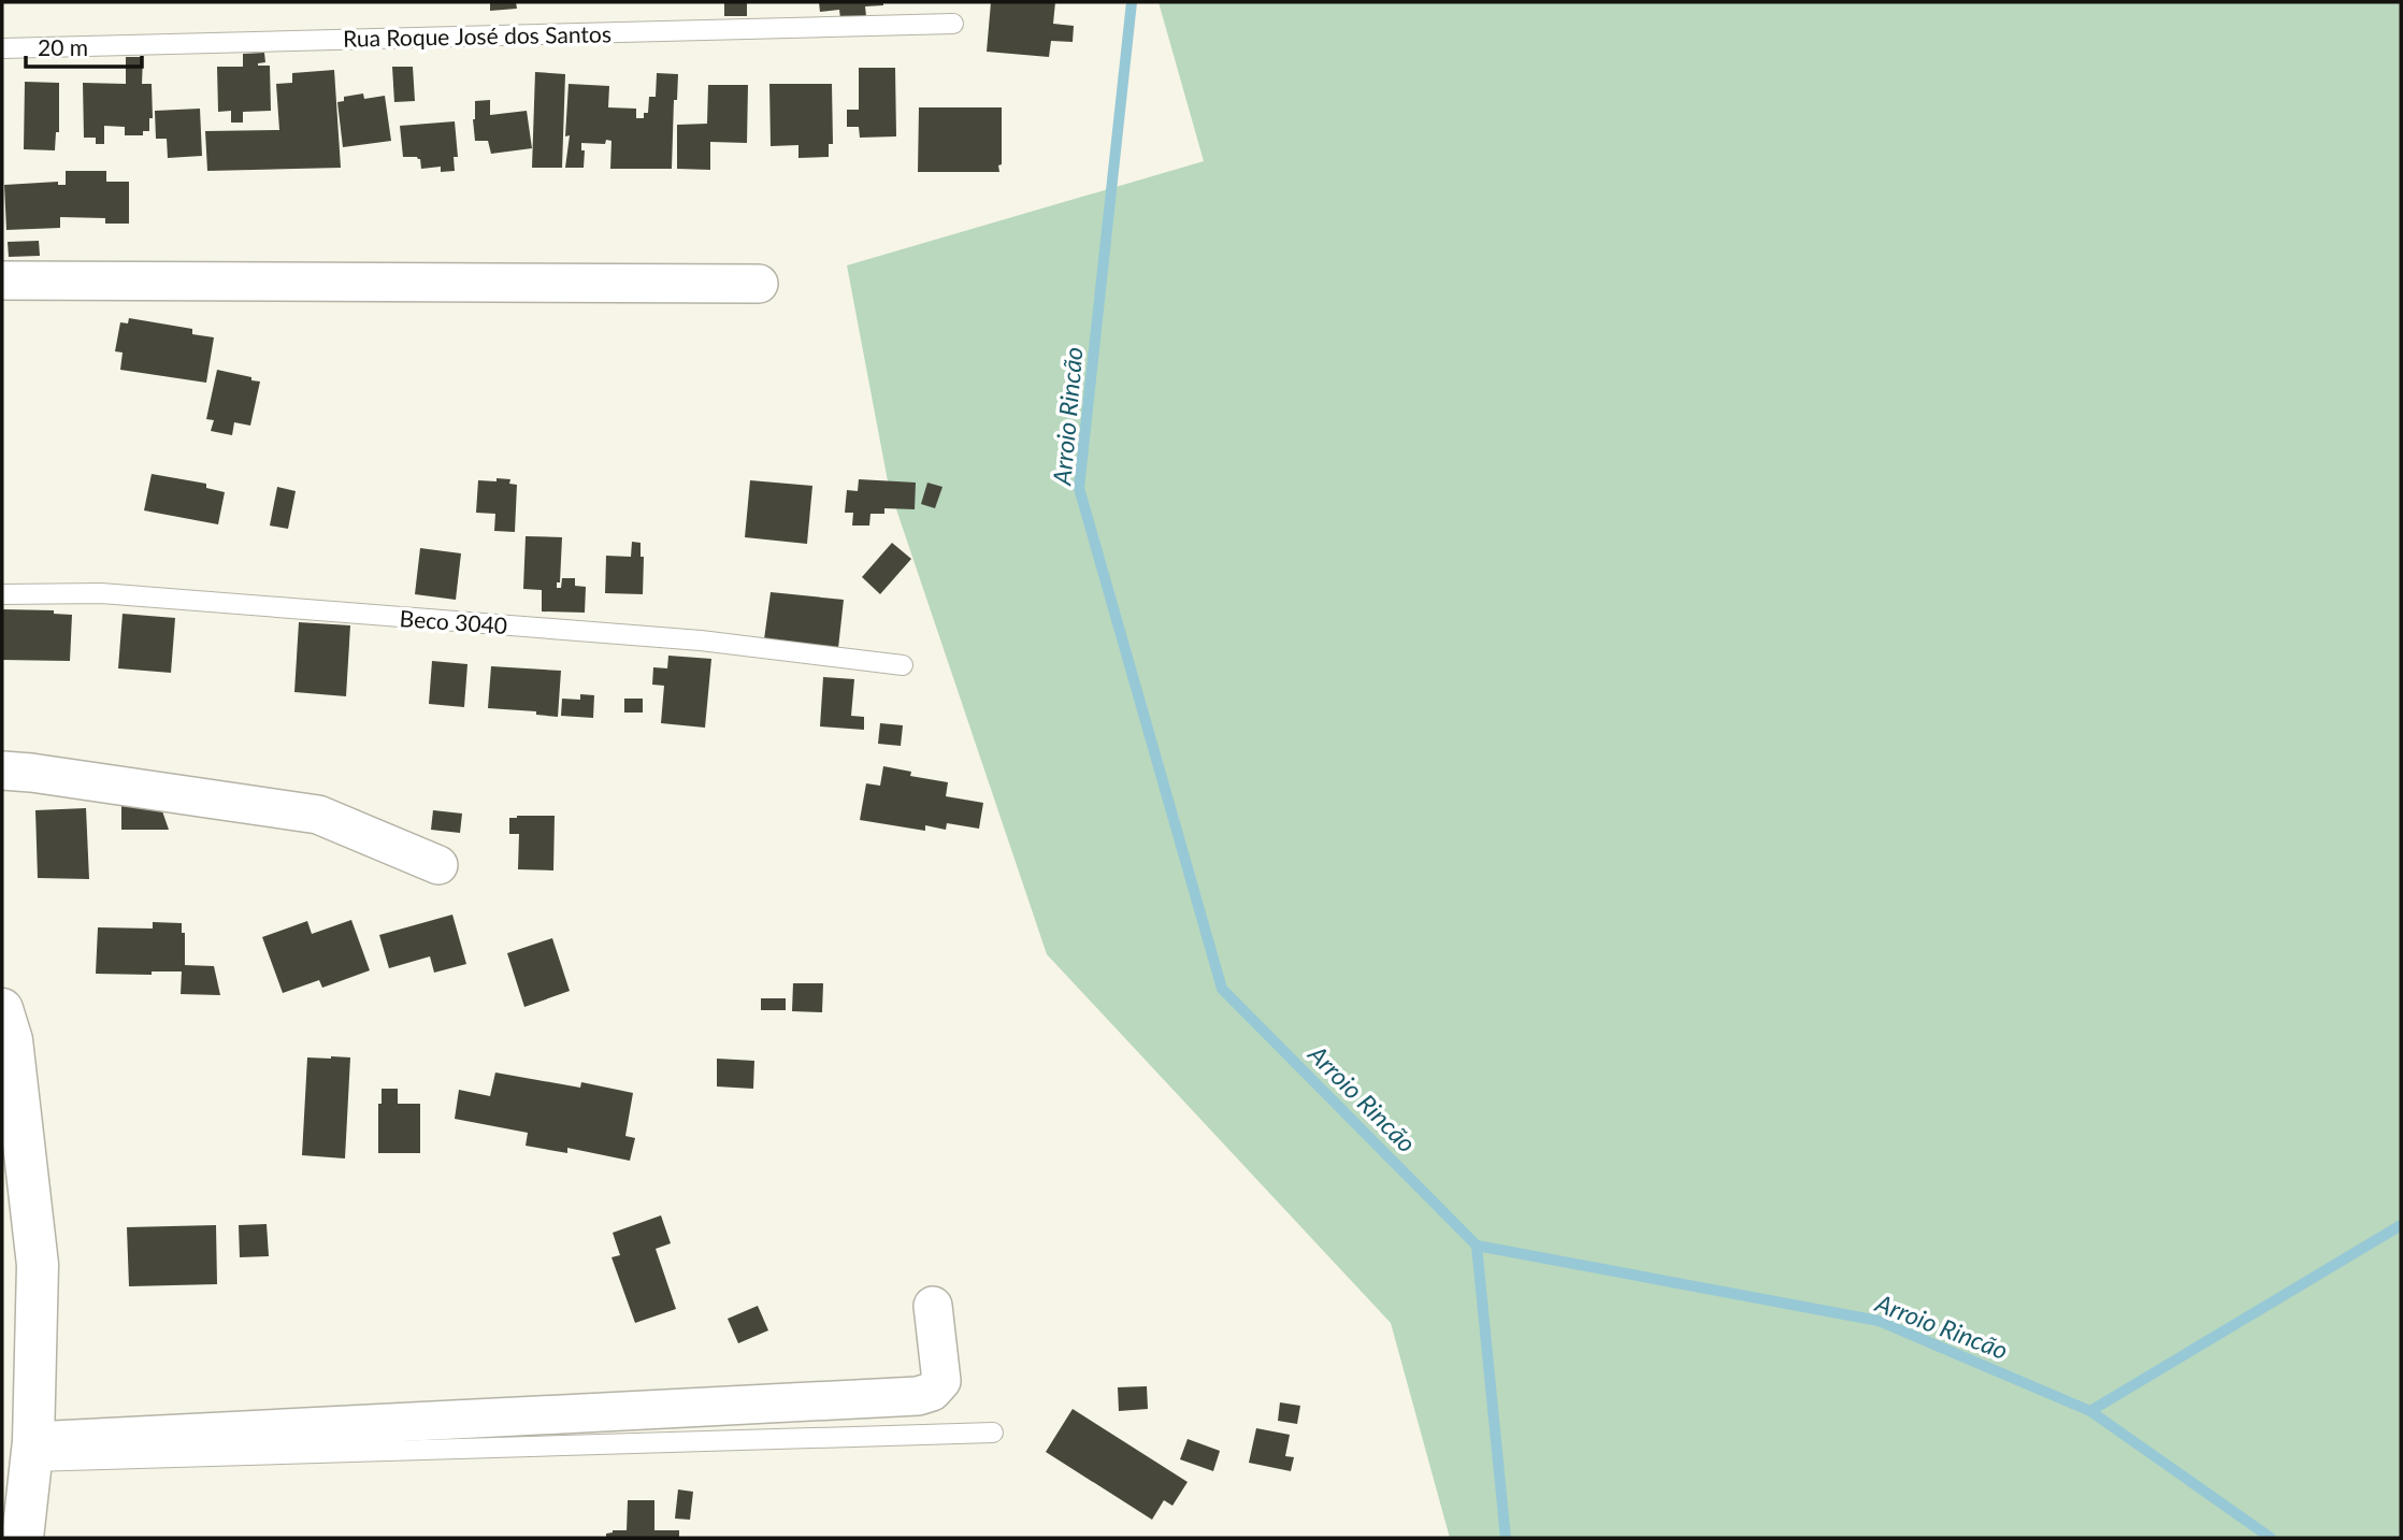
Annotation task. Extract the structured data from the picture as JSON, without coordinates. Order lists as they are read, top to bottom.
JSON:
{
  "streets": {
    "lane": ["Rua Roque José dos Santos", "Beco 3040"]
  },
  "water": ["Arroio Rincão"],
  "scale_bar": "20 m"
}
